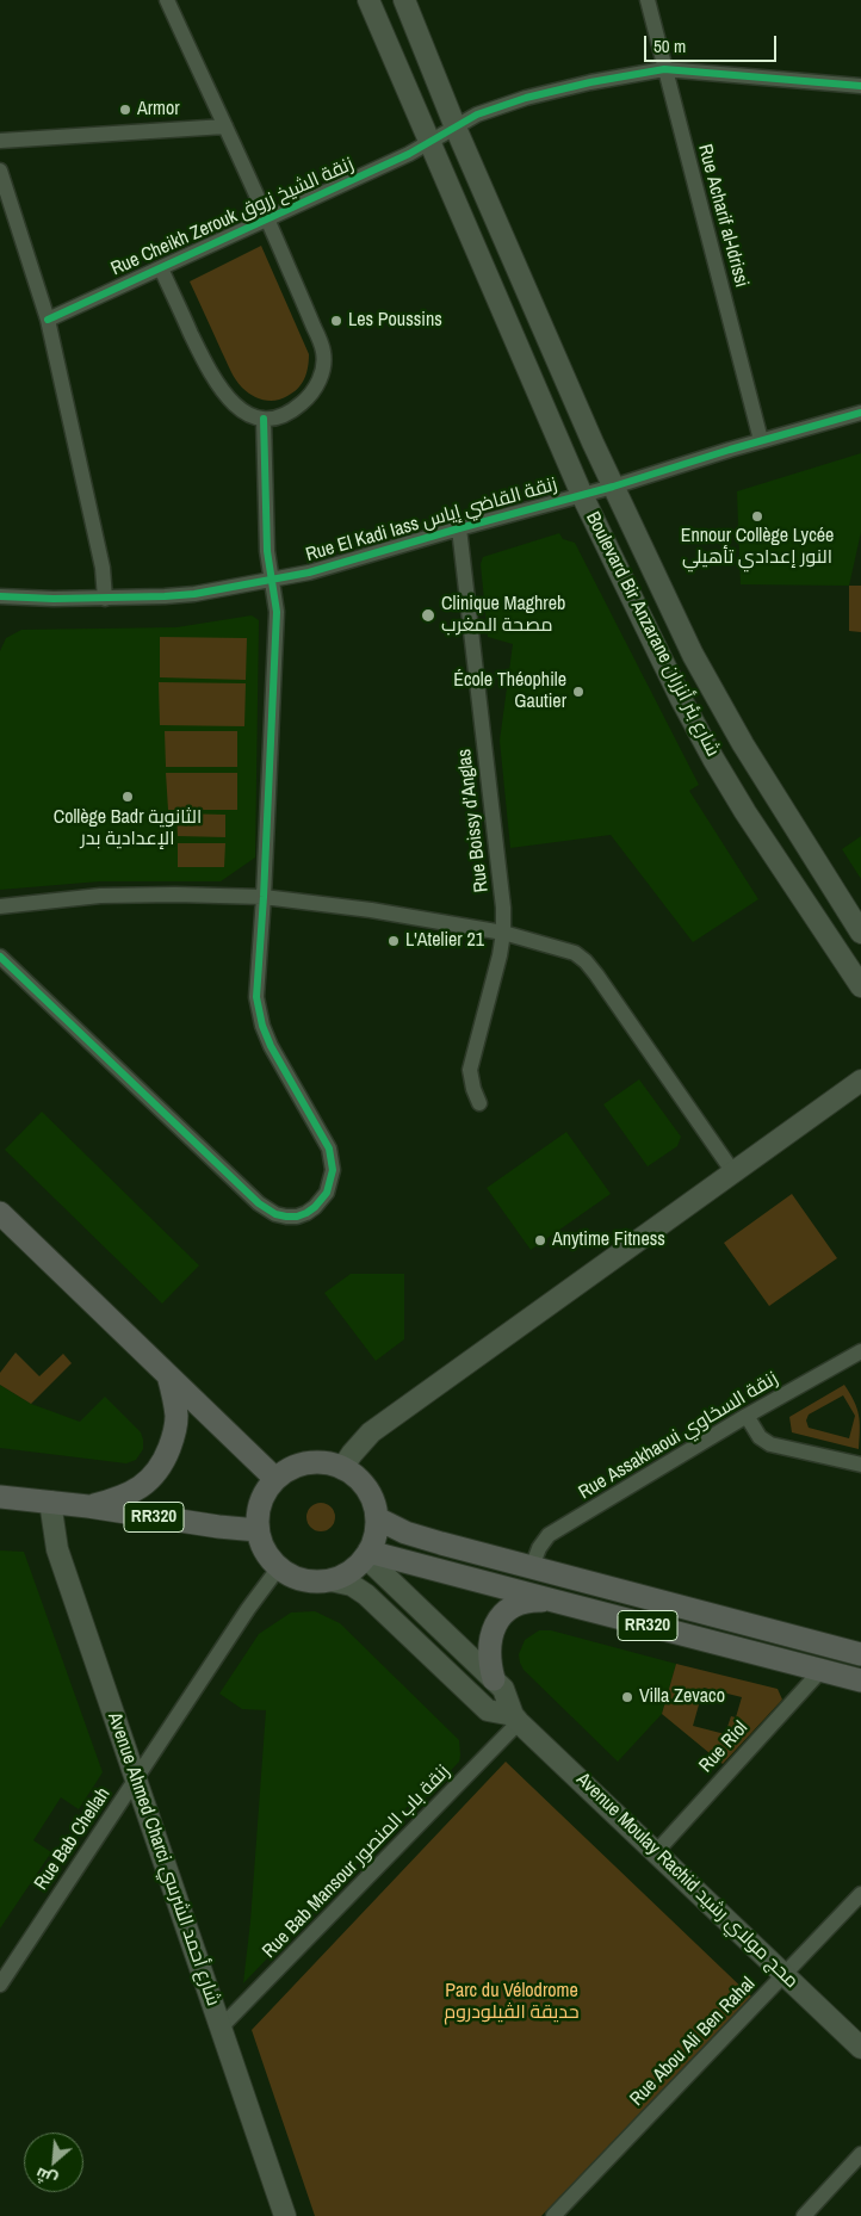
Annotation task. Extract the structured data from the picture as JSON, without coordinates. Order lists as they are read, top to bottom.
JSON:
{
  "streets": {
    "main road": [
      "Boulevard Bir Anzarane شارع بئر أنزران",
      "RR320",
      "Avenue Ahmed Charci شارع أحمد الشرسي",
      "Avenue Moulay Rachid محج مولاي رشيد"
    ],
    "street": [
      "Rue Acharif al-Idrissi",
      "Rue Cheikh Zerouk زنقة الشيخ زروق",
      "Rue El Kadi Iass زنقة القاضي إياس",
      "Rue Boissy d’Anglas",
      "Rue Assakhaoui زنقة السخاوي",
      "Rue Riol",
      "Rue Bab Chellah",
      "Rue Bab Mansour زنقة باب المنصور",
      "Rue Abou Ali Ben Rahal"
    ]
  },
  "crossings": [
    ["Rue Acharif al-Idrissi", "Rue Cheikh Zerouk زنقة الشيخ زروق"],
    ["Rue Acharif al-Idrissi", "Rue El Kadi Iass زنقة القاضي إياس"],
    ["Rue Cheikh Zerouk زنقة الشيخ زروق", "Boulevard Bir Anzarane شارع بئر أنزران"],
    ["Rue El Kadi Iass زنقة القاضي إياس", "Boulevard Bir Anzarane شارع بئر أنزران"],
    ["Rue El Kadi Iass زنقة القاضي إياس", "Rue Boissy d’Anglas"],
    ["Rue Assakhaoui زنقة السخاوي", "RR320"],
    ["RR320", "Rue Riol"],
    ["RR320", "Rue Bab Chellah"],
    ["RR320", "Avenue Ahmed Charci شارع أحمد الشرسي"],
    ["RR320", "Avenue Moulay Rachid محج مولاي رشيد"],
    ["Rue Riol", "Avenue Moulay Rachid محج مولاي رشيد"],
    ["Rue Bab Chellah", "Avenue Ahmed Charci شارع أحمد الشرسي"],
    ["Rue Bab Chellah", "Avenue Moulay Rachid محج مولاي رشيد"],
    ["Avenue Ahmed Charci شارع أحمد الشرسي", "Rue Bab Mansour زنقة باب المنصور"],
    ["Rue Bab Mansour زنقة باب المنصور", "Avenue Moulay Rachid محج مولاي رشيد"],
    ["Avenue Moulay Rachid محج مولاي رشيد", "Rue Abou Ali Ben Rahal"]
  ],
  "parks": ["Parc du Vélodrome حديقة الڤيلودروم"],
  "places": [
    "Armor",
    "Les Poussins",
    "Ennour Collège Lycée النور إعدادي تأهيلي",
    "Clinique Maghreb مصحة المغرب",
    "École Théophile Gautier",
    "Collège Badr الثانوية الإعدادية بدر",
    "L'Atelier 21",
    "Anytime Fitness",
    "Villa Zevaco"
  ],
  "scale_bar": "50 m",
  "north": "bottom left"
}
